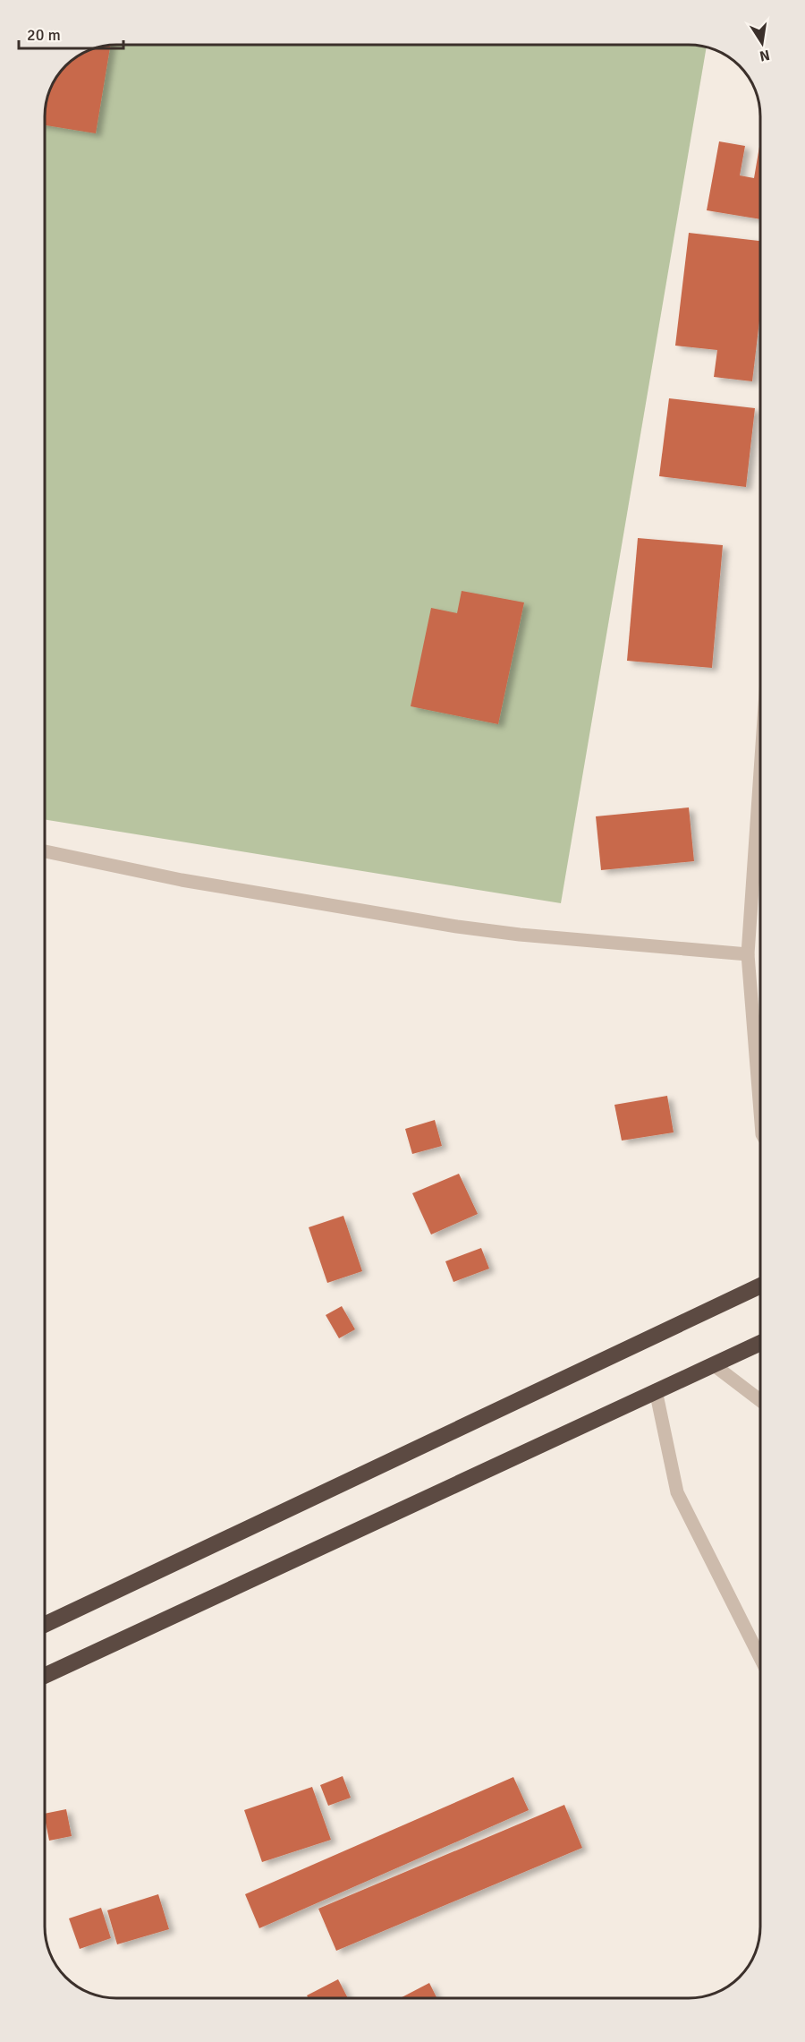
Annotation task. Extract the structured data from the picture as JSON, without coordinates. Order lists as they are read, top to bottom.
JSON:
{
  "scale_bar": "20 m",
  "north": "bottom"
}
